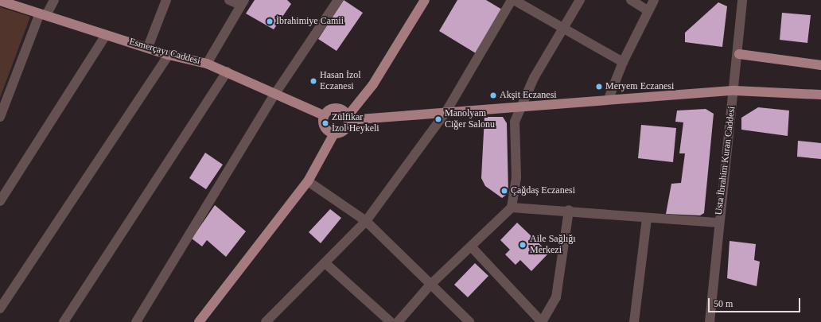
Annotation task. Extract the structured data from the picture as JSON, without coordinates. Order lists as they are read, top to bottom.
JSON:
{
  "streets": {
    "main road": ["Esmerçayı Caddesi"],
    "street": ["Usta İbrahim Kuran Caddesi"]
  },
  "places": [
    "İbrahimiye Camii",
    "Hasan İzol Eczanesi",
    "Meryem Eczanesi",
    "Akşit Eczanesi",
    "Manolyam Ciğer Salonu",
    "Zülfikar İzol Heykeli",
    "Çağdaş Eczanesi",
    "Aile Sağlığı Merkezi"
  ],
  "scale_bar": "50 m"
}
